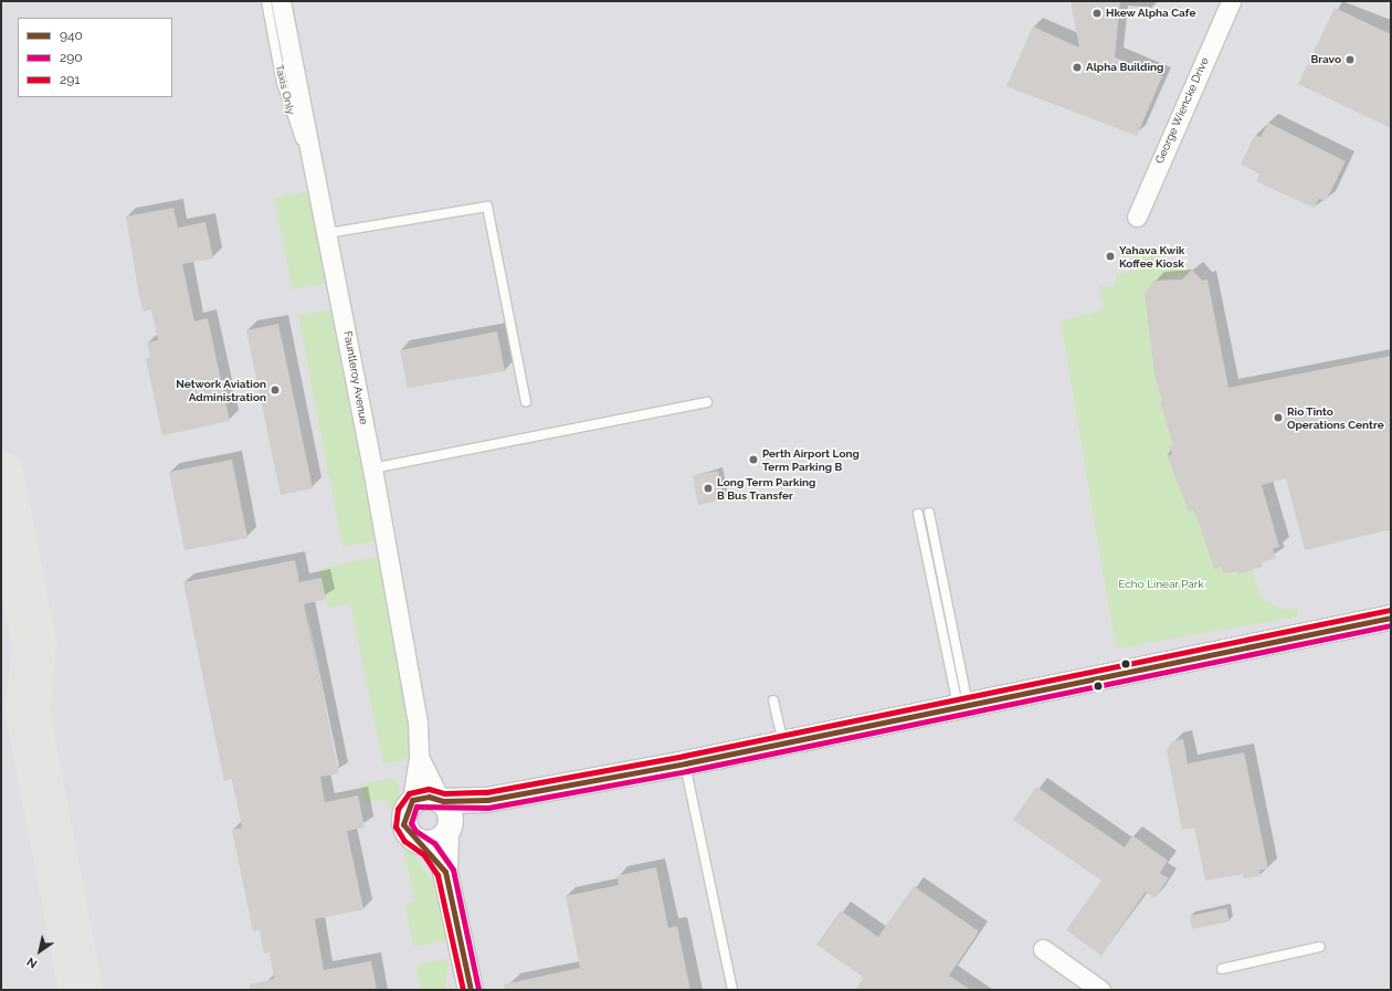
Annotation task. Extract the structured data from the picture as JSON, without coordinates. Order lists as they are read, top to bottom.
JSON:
{
  "streets": {
    "street": ["George Wiencke Drive", "Fauntleroy Avenue"],
    "lane": ["Taxis Only"]
  },
  "crossings": [
    ["Taxis Only", "Fauntleroy Avenue"]
  ],
  "parks": ["Echo Linear Park"],
  "places": [
    "Hkew Alpha Cafe",
    "Bravo",
    "Alpha Building",
    "Yahava Kwik Koffee Kiosk",
    "Network Aviation Administration",
    "Rio Tinto Operations Centre",
    "Perth Airport Long Term Parking B",
    "Long Term Parking B Bus Transfer"
  ],
  "lines": ["transit line 291", "transit line 940", "transit line 290"],
  "legend": ["940", "290", "291"],
  "north": "bottom left"
}
